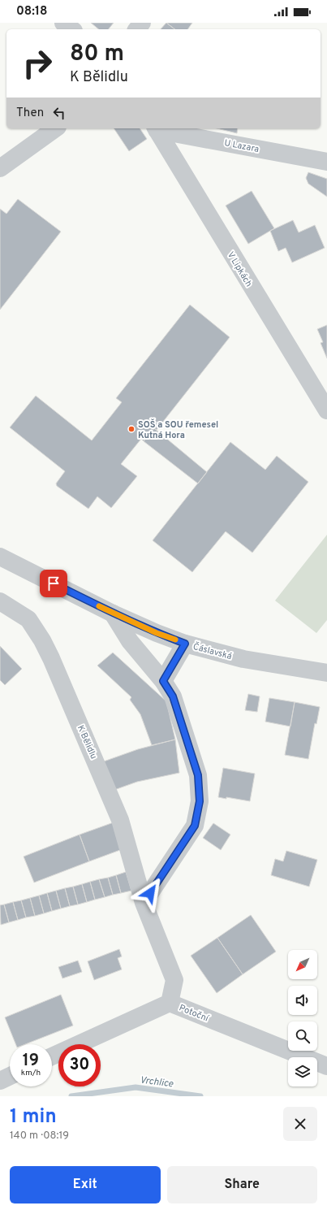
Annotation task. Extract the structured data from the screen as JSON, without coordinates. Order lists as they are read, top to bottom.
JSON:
{
  "streets": {
    "street": [
      "U Lazara",
      "V Lipkách",
      "Čáslavská",
      "K Bělidlu",
      "Potoční"
    ]
  },
  "crossings": [
    ["U Lazara", "V Lipkách"],
    ["K Bělidlu", "Potoční"]
  ],
  "water": ["Vrchlice"],
  "places": ["SOŠ a SOU řemesel Kutná Hora"],
  "north": "bottom left",
  "page": {
    "status": "08:18",
    "turn": ["80 m", "K Bělidlu"],
    "then": "Then",
    "speed": "19 km/h",
    "limit": "30",
    "heading": ["1 min", "140 m · 08:19"],
    "buttons": ["Exit", "Share"]
  }
}
